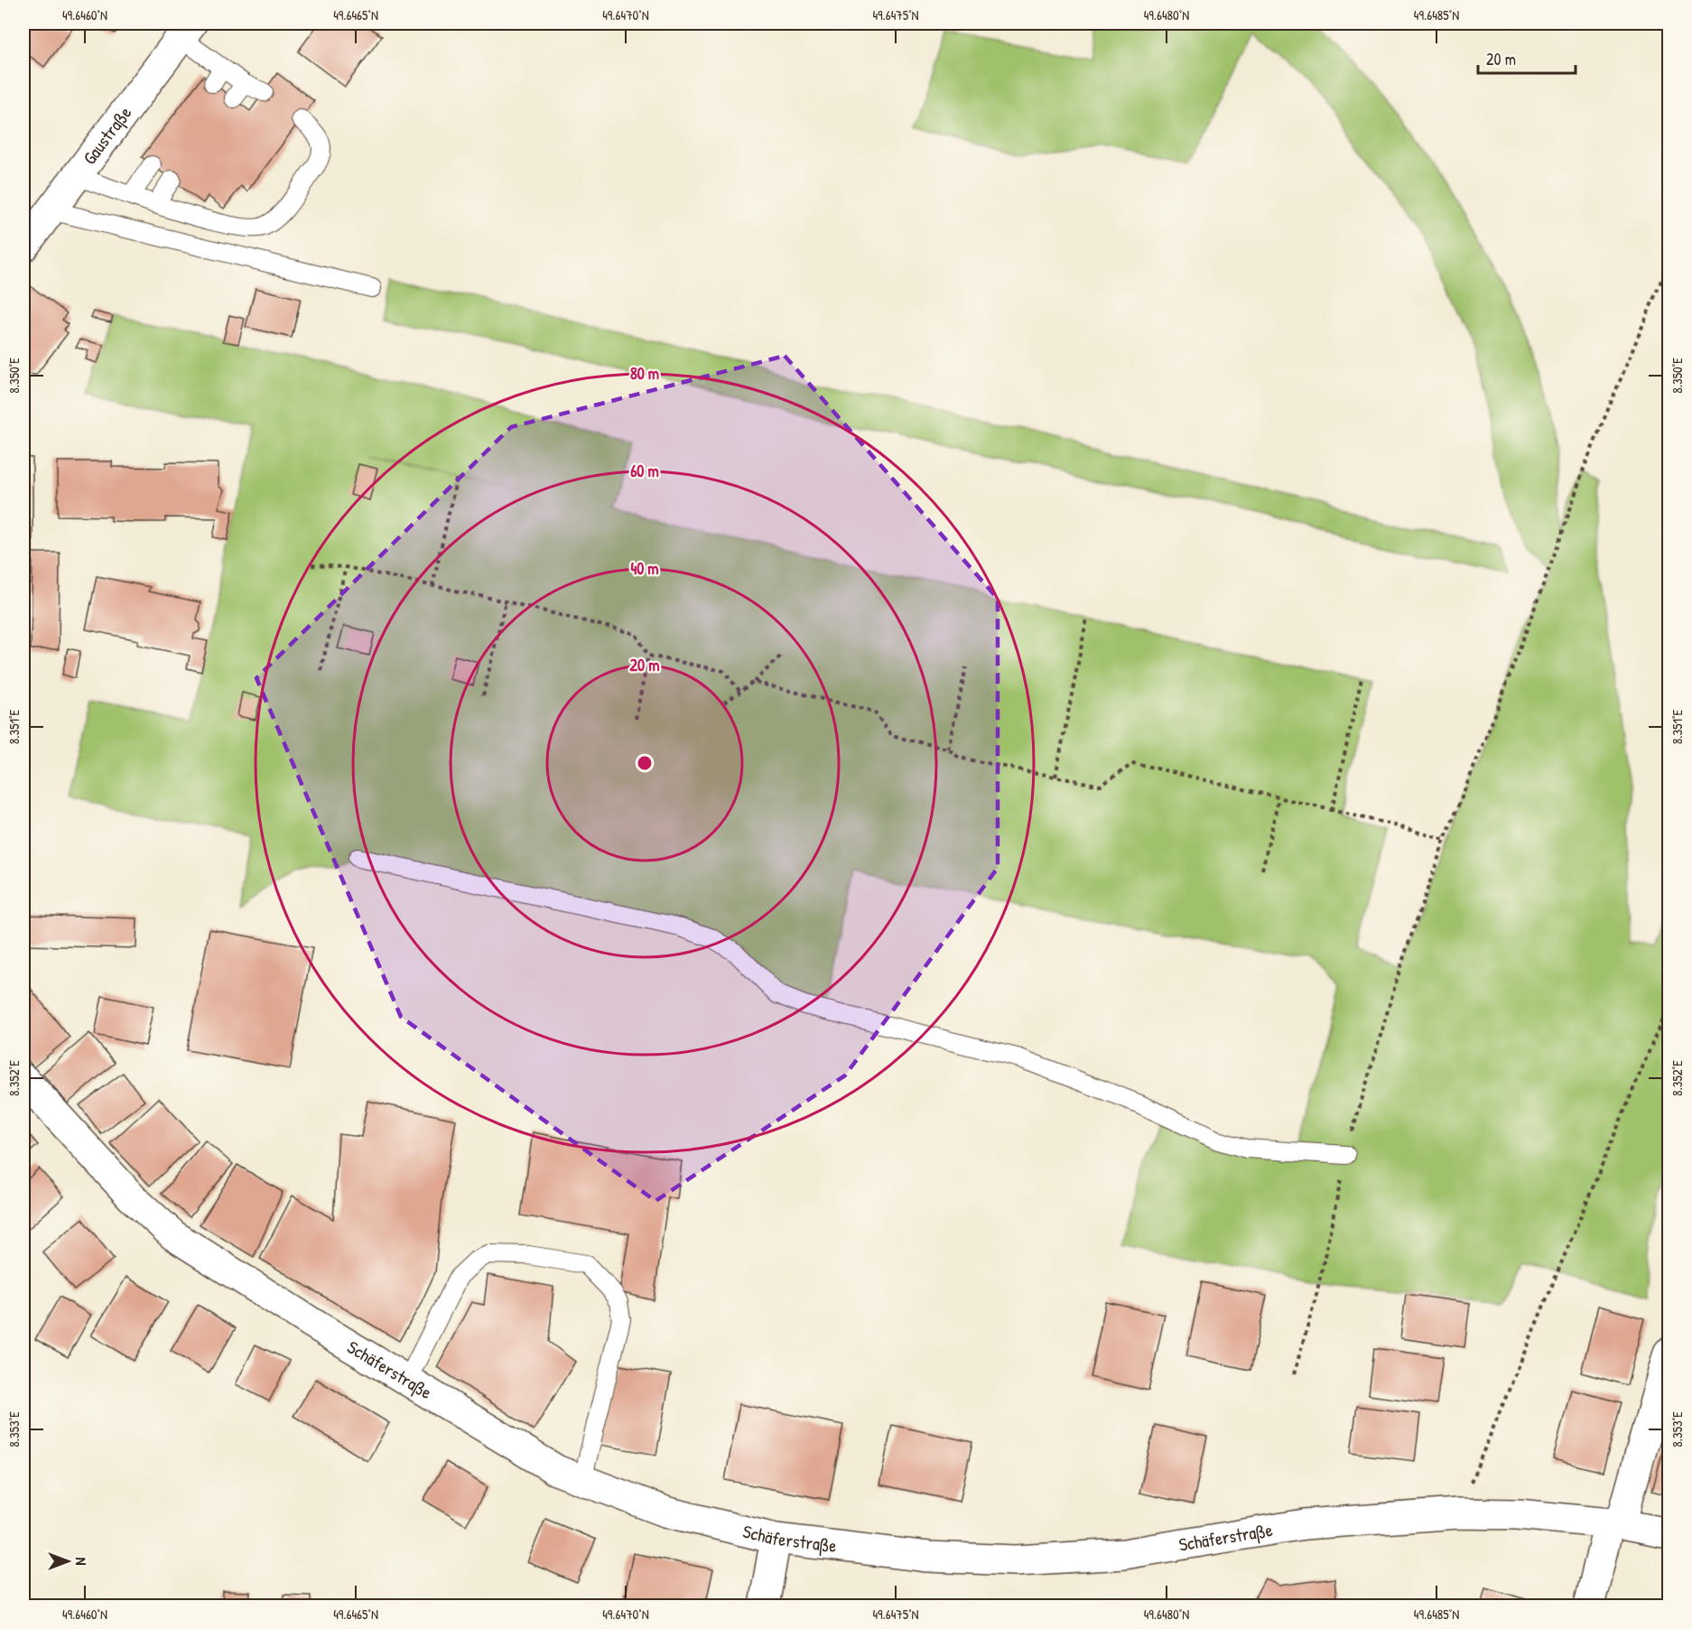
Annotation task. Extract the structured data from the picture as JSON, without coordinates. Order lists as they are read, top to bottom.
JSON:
{
  "streets": {
    "street": ["Gaustraße", "Schäferstraße"]
  },
  "scale_bar": "20 m",
  "north": "right",
  "coordinates": [
    "49.6460°N",
    "49.6465°N",
    "49.6470°N",
    "49.6475°N",
    "49.6480°N",
    "49.6485°N",
    "8.350°E",
    "8.351°E",
    "8.352°E",
    "8.353°E"
  ],
  "rings": [
    "80 m",
    "60 m",
    "40 m",
    "20 m"
  ]
}
